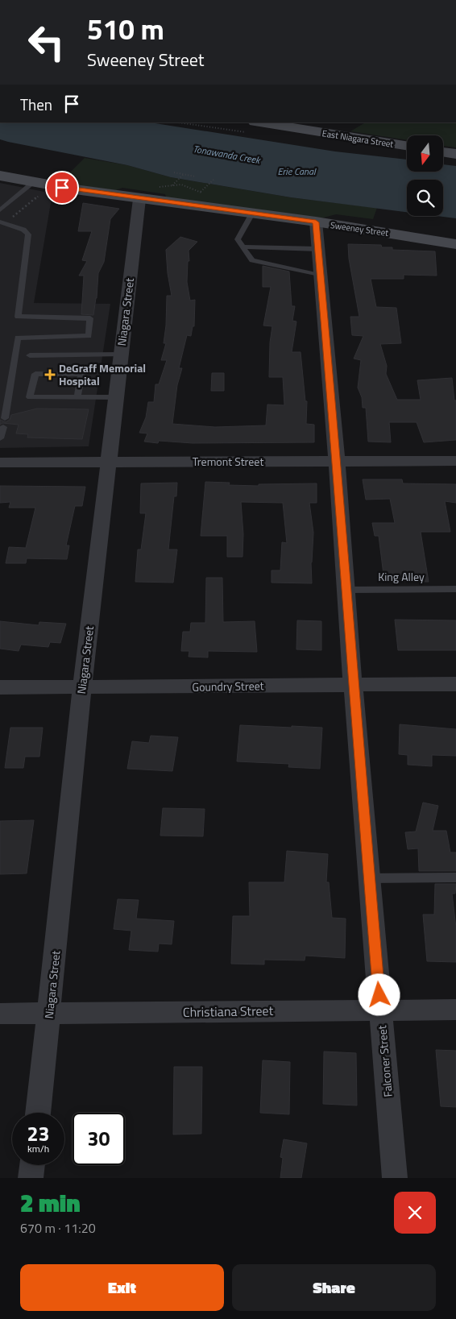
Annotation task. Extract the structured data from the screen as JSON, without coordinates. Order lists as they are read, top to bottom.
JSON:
{
  "streets": {
    "street": [
      "East Niagara Street",
      "Sweeney Street",
      "Niagara Street",
      "Tremont Street",
      "Goundry Street",
      "Christiana Street",
      "Falconer Street"
    ],
    "lane": ["King Alley"]
  },
  "crossings": [
    ["Sweeney Street", "Niagara Street"],
    ["Sweeney Street", "Falconer Street"],
    ["Niagara Street", "Tremont Street"],
    ["Niagara Street", "Goundry Street"],
    ["Niagara Street", "Christiana Street"],
    ["Tremont Street", "Falconer Street"],
    ["King Alley", "Falconer Street"],
    ["Goundry Street", "Falconer Street"],
    ["Christiana Street", "Falconer Street"]
  ],
  "water": ["Tonawanda Creek", "Erie Canal"],
  "places": {
    "health": ["DeGraff Memorial Hospital"]
  },
  "north": "bottom",
  "page": {
    "turn": ["510 m", "Sweeney Street"],
    "then": "Then",
    "speed": "23 km/h",
    "limit": "30",
    "heading": ["2 min", "670 m · 11:20"],
    "buttons": ["Exit", "Share"]
  }
}
